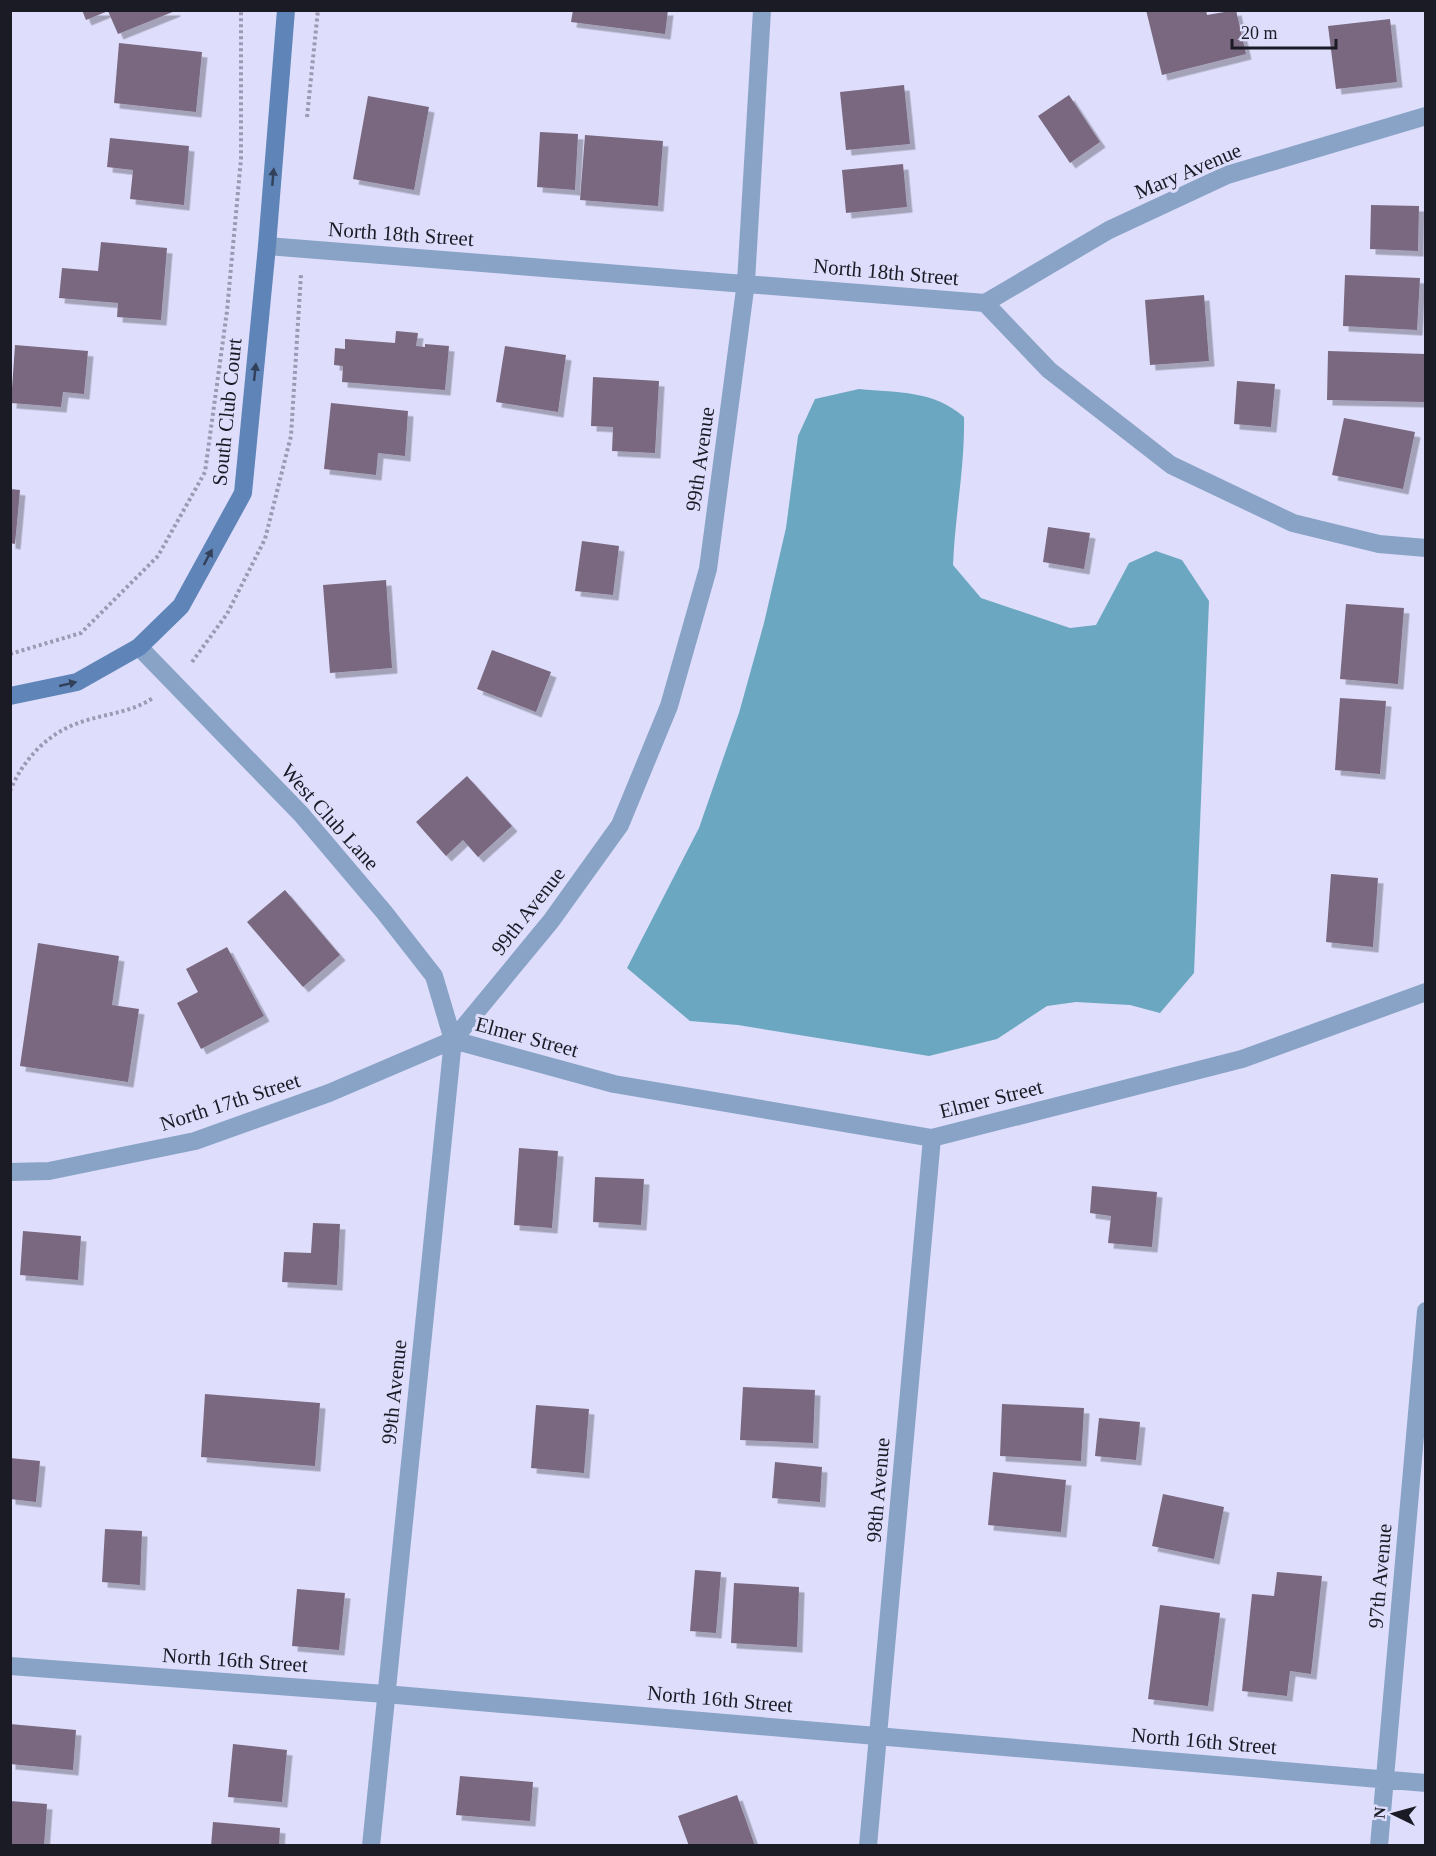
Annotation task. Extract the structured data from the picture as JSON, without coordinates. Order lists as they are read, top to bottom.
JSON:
{
  "streets": {
    "street": [
      "Mary Avenue",
      "North 18th Street",
      "South Club Court",
      "99th Avenue",
      "West Club Lane",
      "Elmer Street",
      "North 17th Street",
      "98th Avenue",
      "97th Avenue",
      "North 16th Street"
    ]
  },
  "crossings": [
    ["Mary Avenue", "North 18th Street"],
    ["North 18th Street", "South Club Court"],
    ["North 18th Street", "99th Avenue"],
    ["South Club Court", "West Club Lane"],
    ["99th Avenue", "West Club Lane"],
    ["99th Avenue", "Elmer Street"],
    ["99th Avenue", "North 17th Street"],
    ["99th Avenue", "North 16th Street"],
    ["West Club Lane", "Elmer Street"],
    ["West Club Lane", "North 17th Street"],
    ["Elmer Street", "North 17th Street"],
    ["Elmer Street", "98th Avenue"],
    ["98th Avenue", "North 16th Street"],
    ["97th Avenue", "North 16th Street"]
  ],
  "one_way": ["South Club Court"],
  "scale_bar": "20 m",
  "north": "left"
}
